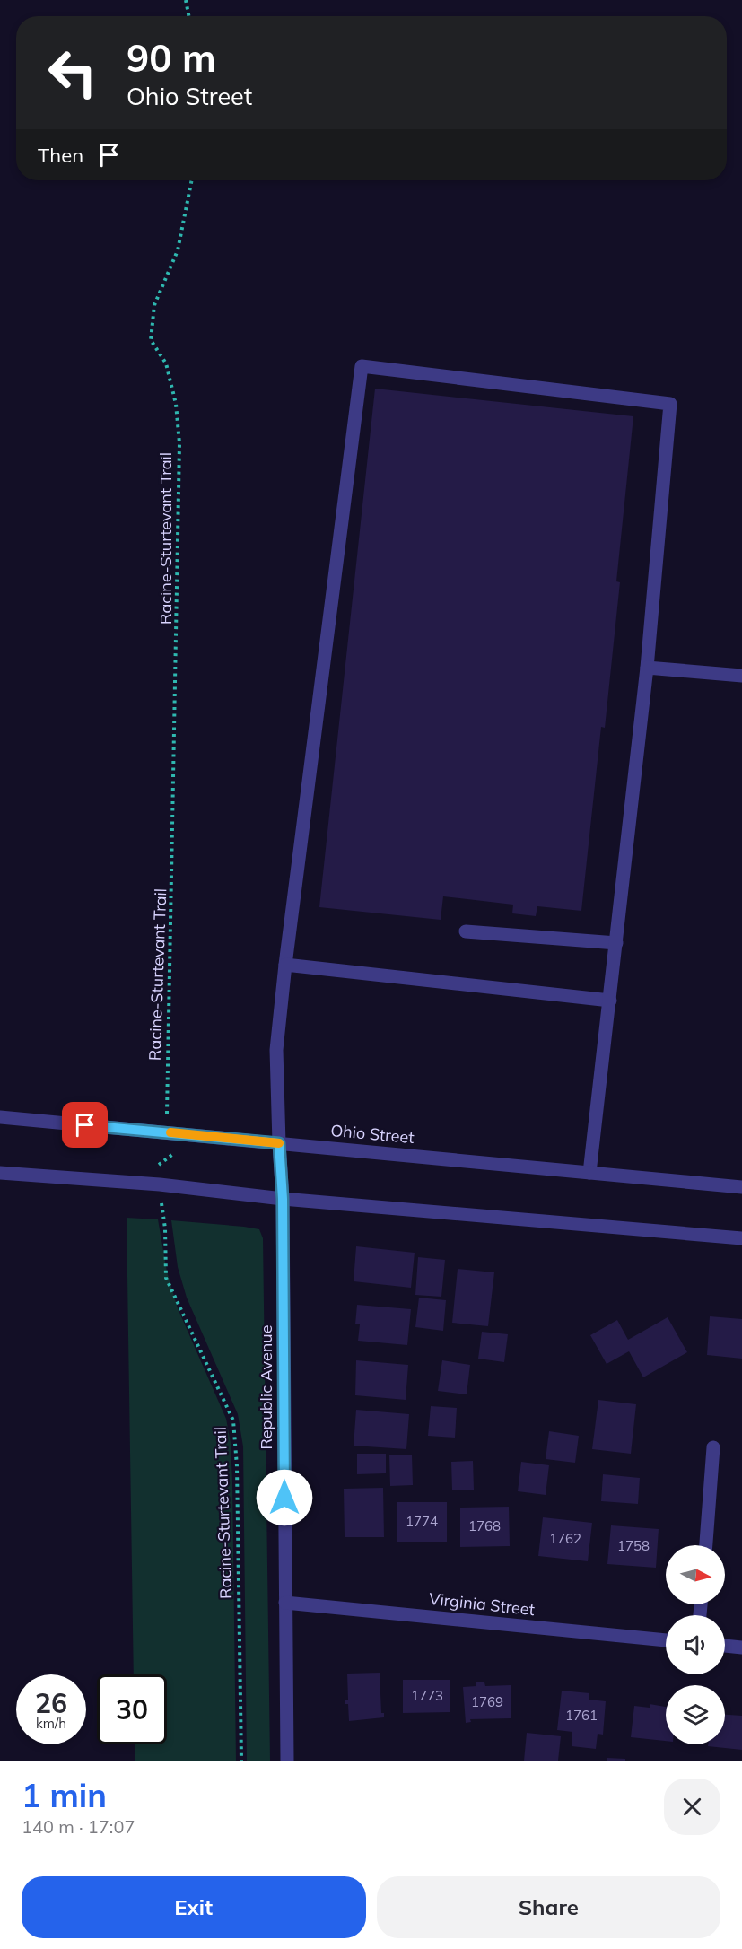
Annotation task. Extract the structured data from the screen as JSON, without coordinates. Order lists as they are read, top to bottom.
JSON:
{
  "streets": {
    "street": ["Ohio Street", "Republic Avenue", "Virginia Street"],
    "path": ["Racine-Sturtevant Trail"]
  },
  "crossings": [
    ["Racine-Sturtevant Trail", "Ohio Street"],
    ["Ohio Street", "Republic Avenue"],
    ["Republic Avenue", "Virginia Street"]
  ],
  "house_numbers": [
    "1774",
    "1768",
    "1762",
    "1758",
    "1773",
    "1769",
    "1761"
  ],
  "north": "right",
  "page": {
    "turn": ["90 m", "Ohio Street"],
    "then": "Then",
    "speed": "26 km/h",
    "limit": "30",
    "heading": ["1 min", "140 m · 17:07"],
    "buttons": ["Exit", "Share"]
  }
}
